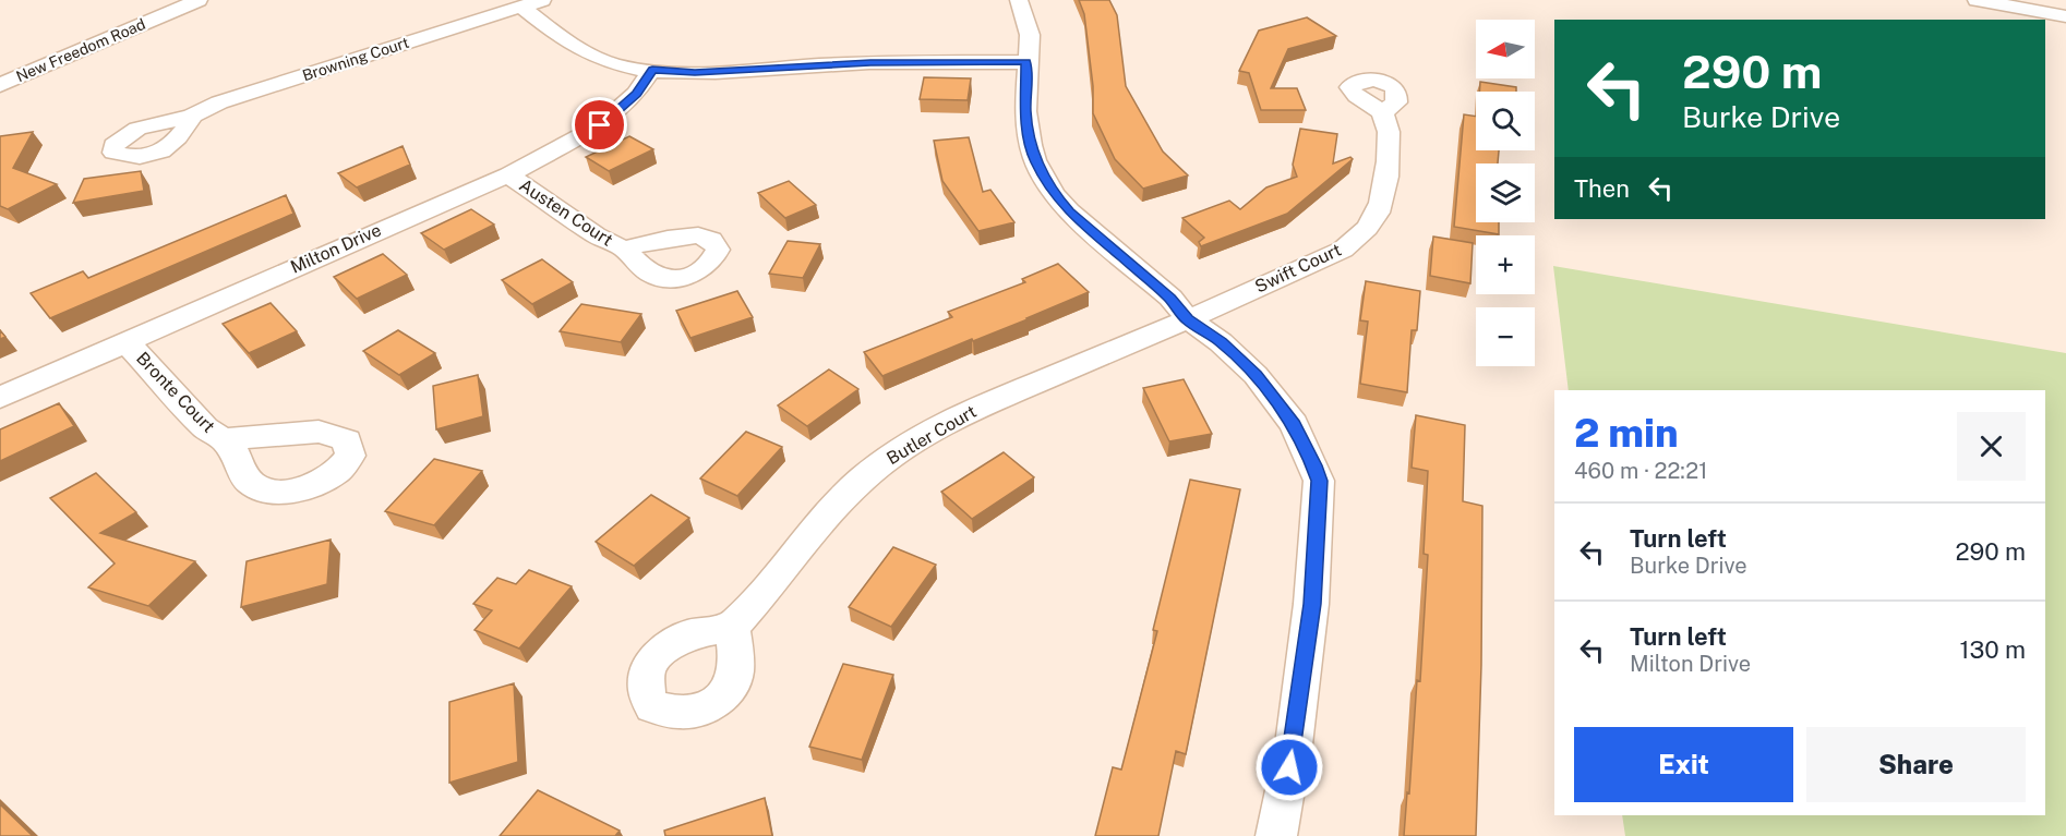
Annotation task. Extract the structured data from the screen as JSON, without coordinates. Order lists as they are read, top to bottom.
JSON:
{
  "streets": {
    "street": [
      "New Freedom Road",
      "Browning Court",
      "Austen Court",
      "Milton Drive",
      "Swift Court",
      "Bronte Court",
      "Butler Court"
    ]
  },
  "crossings": [
    ["Austen Court", "Milton Drive"],
    ["Milton Drive", "Bronte Court"],
    ["Swift Court", "Butler Court"]
  ],
  "north": "left",
  "page": {
    "map_buttons": ["+", "−"],
    "turn": ["290 m", "Burke Drive"],
    "then": "Then",
    "heading": ["2 min", "460 m · 22:21"],
    "list": [
      {
        "name": "Turn left",
        "note": "Burke Drive",
        "value": "290 m"
      },
      {
        "name": "Turn left",
        "note": "Milton Drive",
        "value": "130 m"
      }
    ],
    "buttons": ["Exit", "Share"]
  }
}
